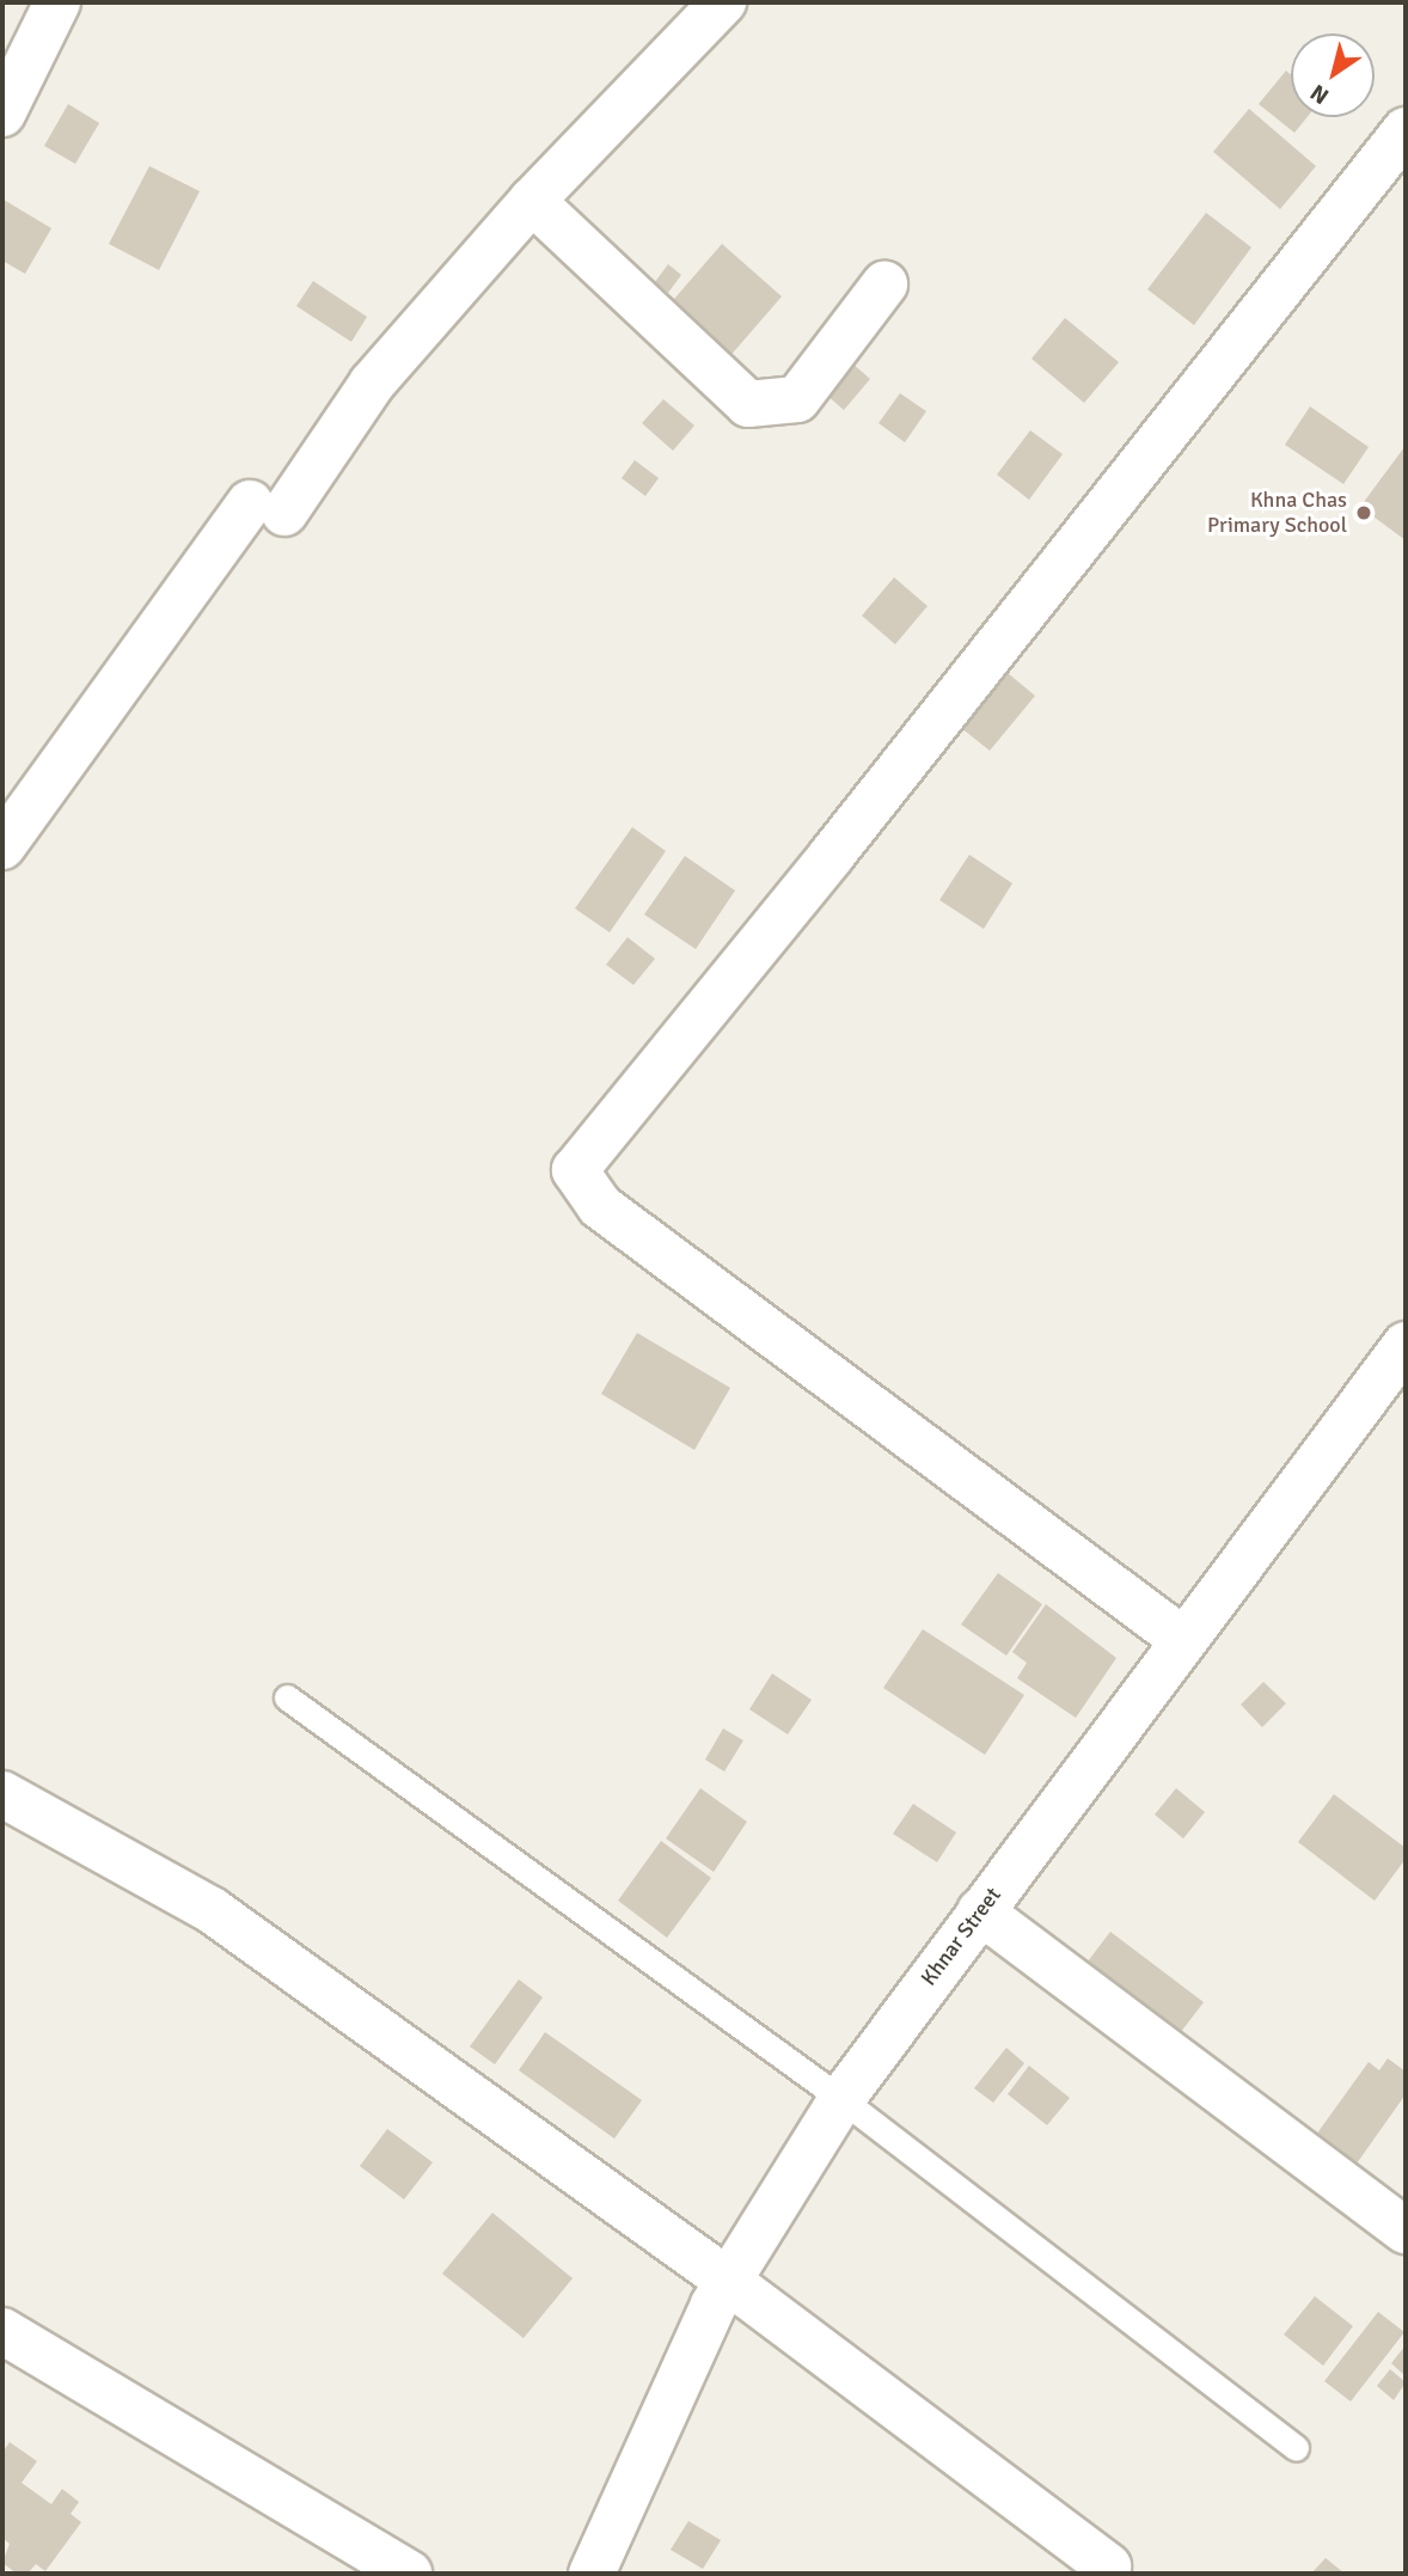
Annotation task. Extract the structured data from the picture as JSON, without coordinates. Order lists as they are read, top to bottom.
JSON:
{
  "streets": {
    "street": ["Khnar Street"]
  },
  "places": ["Khna Chas Primary School"],
  "north": "bottom left"
}
